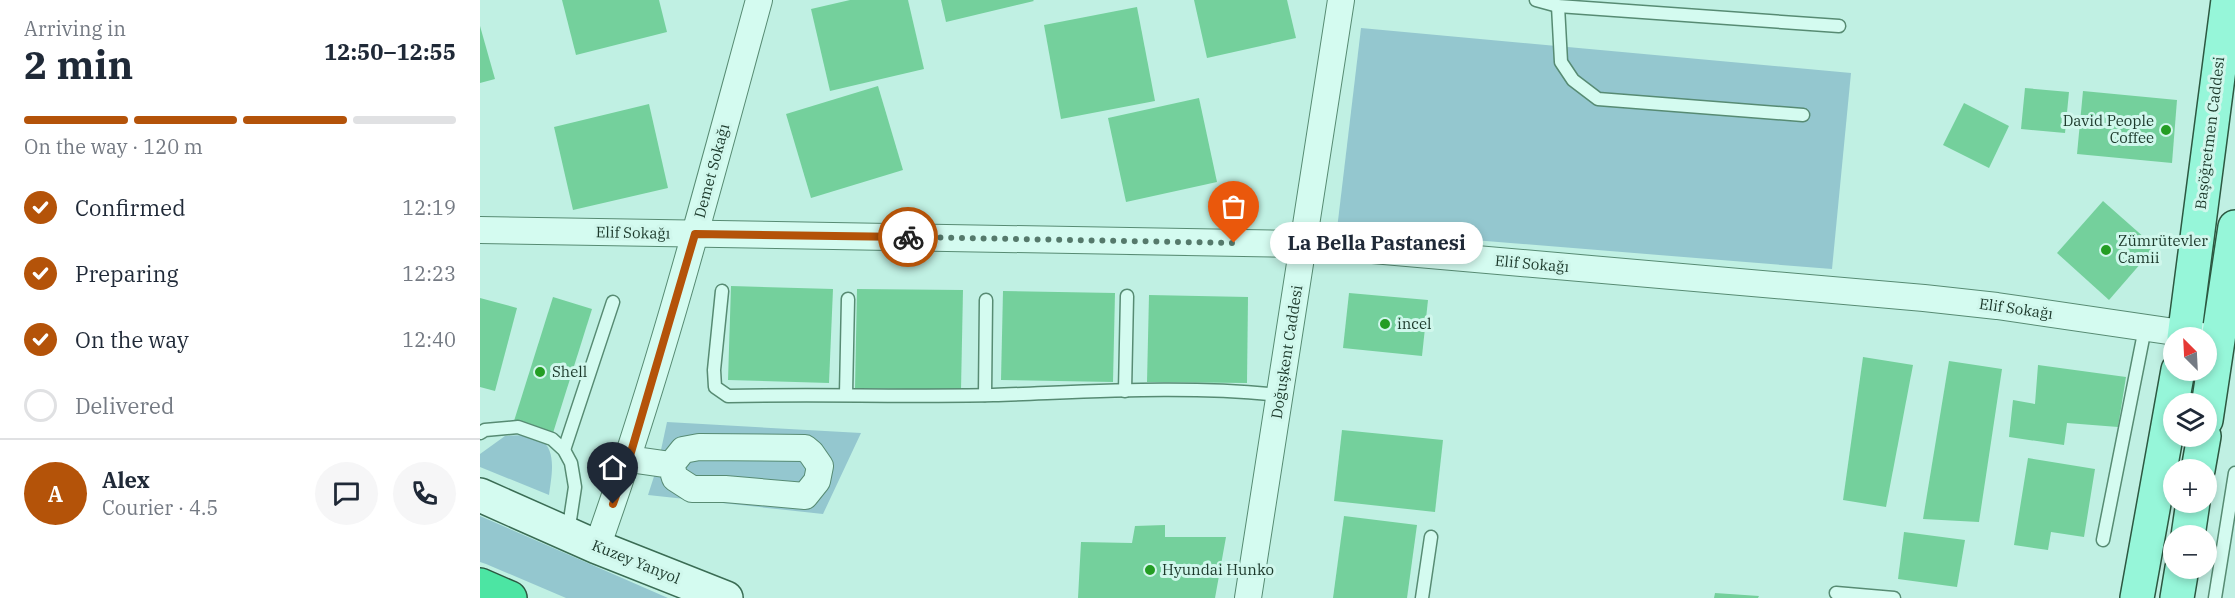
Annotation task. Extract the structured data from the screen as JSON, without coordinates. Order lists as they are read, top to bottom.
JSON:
{
  "streets": {
    "main road": ["Başöğretmen Caddesi", "Kuzey Yanyol"],
    "street": ["Demet Sokağı", "Elif Sokağı", "Doğuşkent Caddesi"]
  },
  "crossings": [
    ["Demet Sokağı", "Elif Sokağı"],
    ["Demet Sokağı", "Kuzey Yanyol"],
    ["Elif Sokağı", "Doğuşkent Caddesi"]
  ],
  "places": [
    "David People Coffee",
    "La Bella Pastanesi",
    "Zümrütevler Camii",
    "incel",
    "Shell",
    "Hyundai Hunko"
  ],
  "north": "top left",
  "page": {
    "heading": ["2 min", "Arriving in", "12:50–12:55"],
    "panel": ["Alex", "Courier · 4.5"],
    "bar": "On the way · 120 m",
    "list": [
      ["Confirmed", "12:19"],
      ["Preparing", "12:23"],
      ["On the way", "12:40"],
      "Delivered"
    ],
    "bubble": "La Bella Pastanesi",
    "map_buttons": ["+", "−"],
    "round": "A"
  }
}
